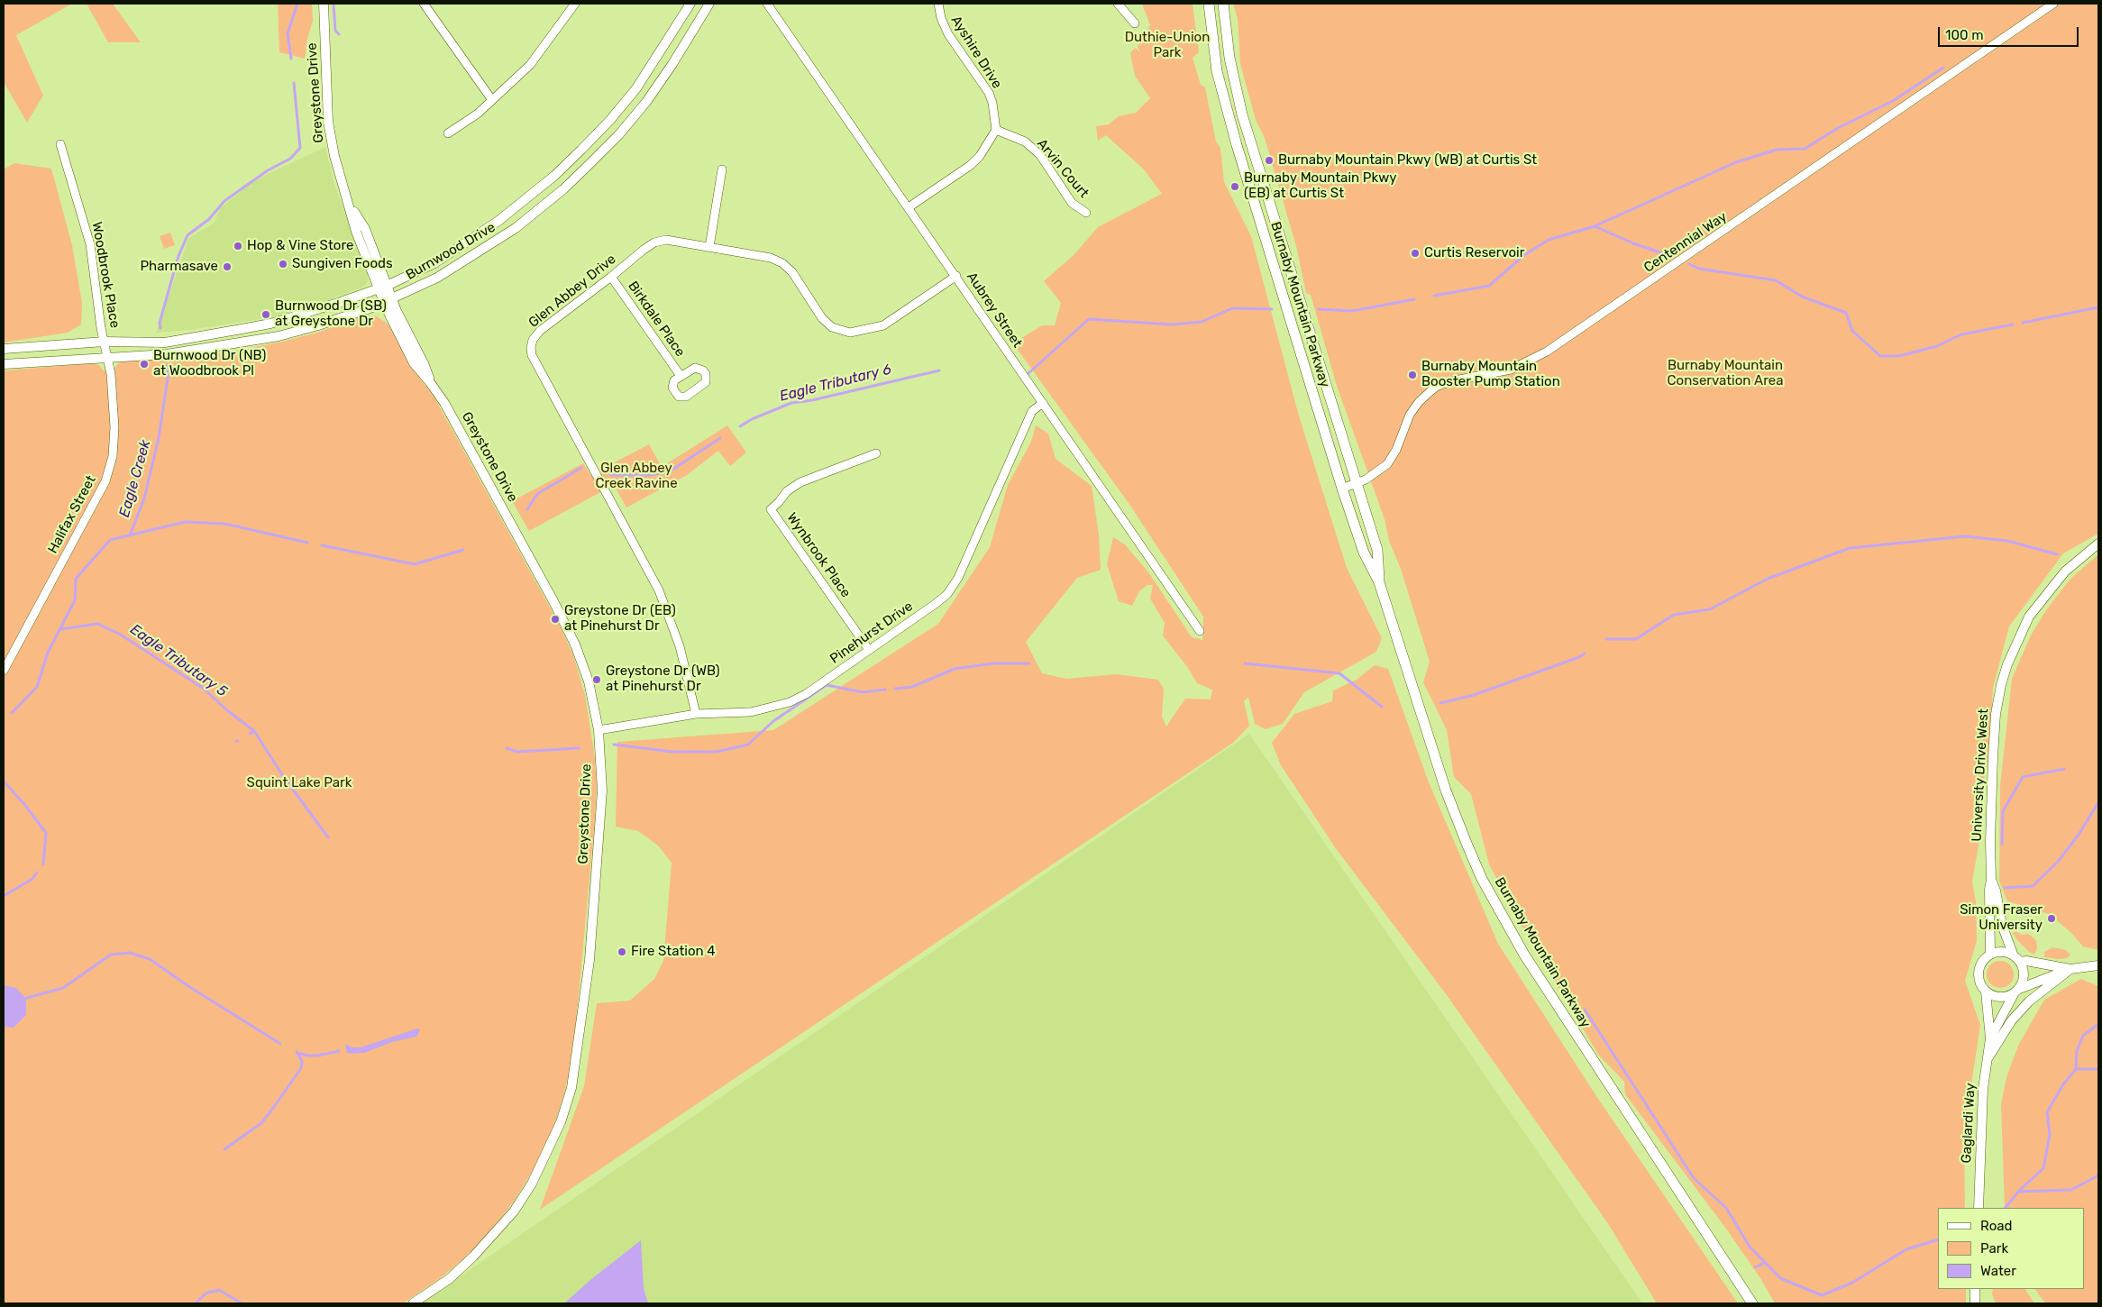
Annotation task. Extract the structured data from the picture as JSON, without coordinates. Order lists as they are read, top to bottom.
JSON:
{
  "streets": {
    "main road": ["Burnaby Mountain Parkway"],
    "street": [
      "Ayshire Drive",
      "Greystone Drive",
      "Arvin Court",
      "Centennial Way",
      "Burnwood Drive",
      "Woodbrook Place",
      "Glen Abbey Drive",
      "Aubrey Street",
      "Birkdale Place",
      "Halifax Street",
      "Wynbrook Place",
      "Pinehurst Drive",
      "University Drive West",
      "Gaglardi Way"
    ]
  },
  "crossings": [
    ["Ayshire Drive", "Arvin Court"],
    ["Greystone Drive", "Burnwood Drive"],
    ["Greystone Drive", "Pinehurst Drive"],
    ["Centennial Way", "Burnaby Mountain Parkway"],
    ["Burnwood Drive", "Woodbrook Place"],
    ["Burnwood Drive", "Halifax Street"],
    ["Woodbrook Place", "Halifax Street"],
    ["Glen Abbey Drive", "Aubrey Street"],
    ["Glen Abbey Drive", "Birkdale Place"],
    ["Glen Abbey Drive", "Pinehurst Drive"],
    ["Aubrey Street", "Pinehurst Drive"],
    ["Wynbrook Place", "Pinehurst Drive"],
    ["University Drive West", "Gaglardi Way"]
  ],
  "water": ["Eagle Tributary 6", "Eagle Creek", "Eagle Tributary 5"],
  "parks": [
    "Duthie-Union Park",
    "Burnaby Mountain Conservation Area",
    "Glen Abbey Creek Ravine",
    "Squint Lake Park"
  ],
  "places": [
    "Burnaby Mountain Pkwy (WB) at Curtis St",
    "Burnaby Mountain Pkwy (EB) at Curtis St",
    "Hop & Vine Store",
    "Curtis Reservoir",
    "Sungiven Foods",
    "Pharmasave",
    "Burnwood Dr (SB) at Greystone Dr",
    "Burnwood Dr (NB) at Woodbrook Pl",
    "Burnaby Mountain Booster Pump Station",
    "Greystone Dr (EB) at Pinehurst Dr",
    "Greystone Dr (WB) at Pinehurst Dr",
    "Simon Fraser University",
    "Fire Station 4"
  ],
  "legend": ["Road", "Park", "Water"],
  "scale_bar": "100 m"
}
